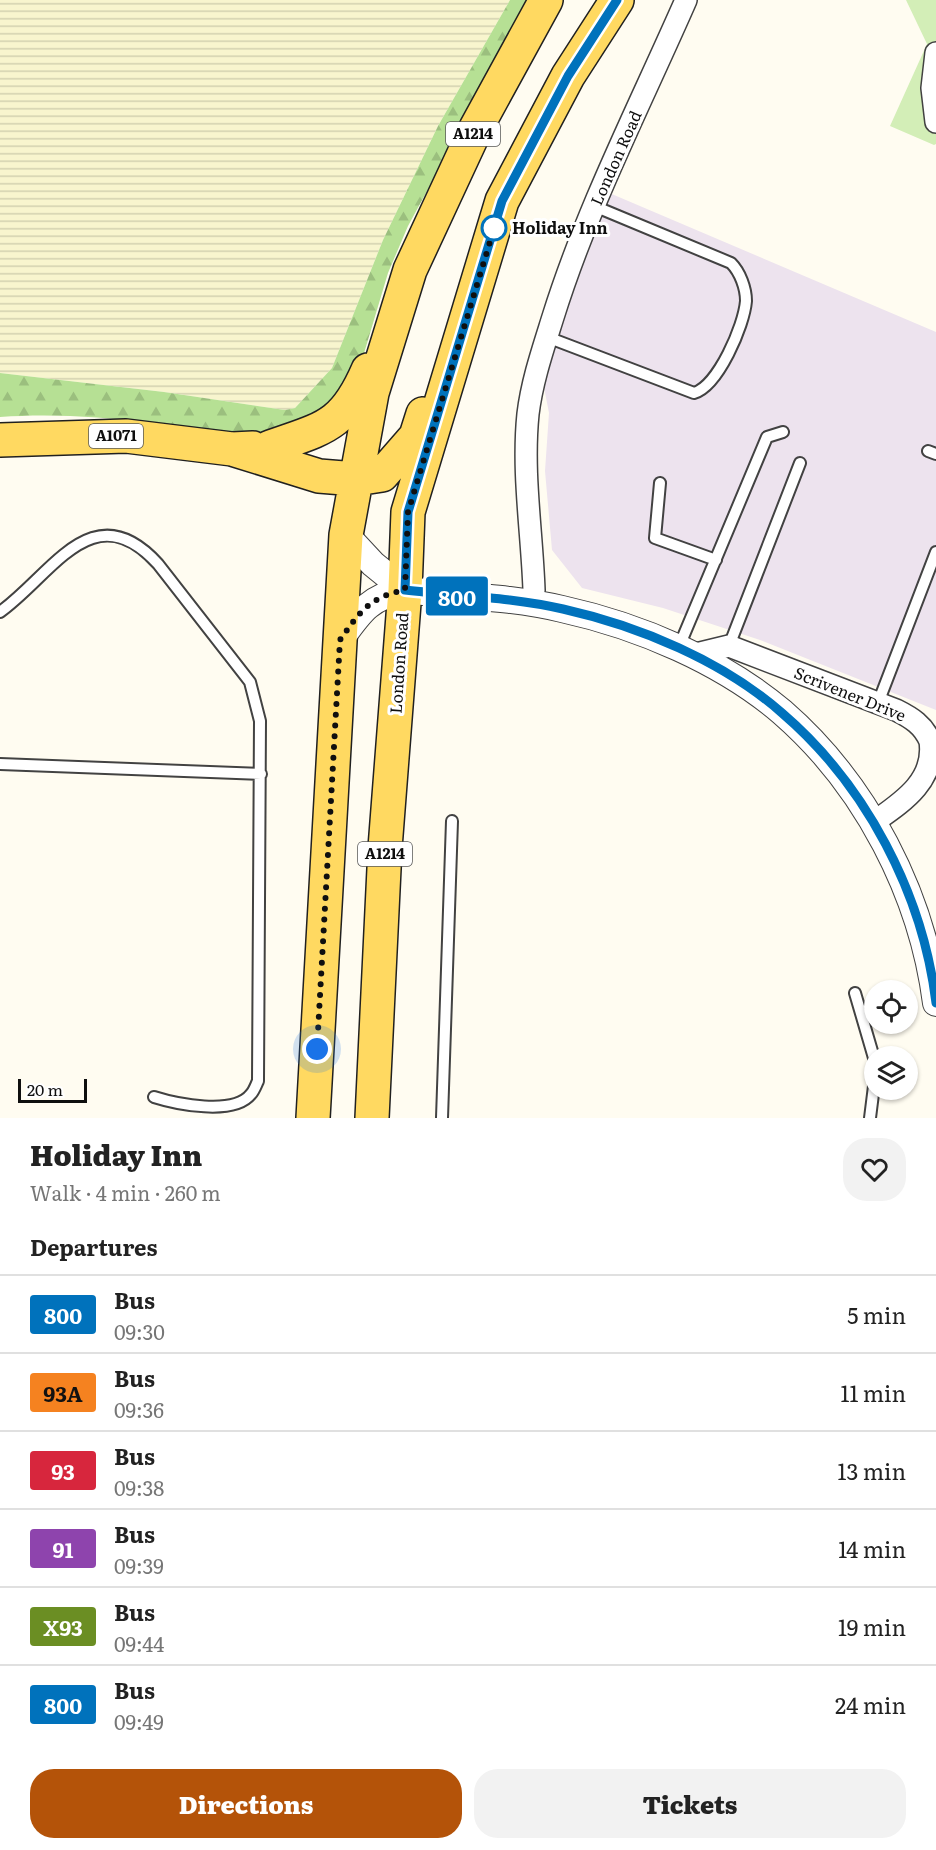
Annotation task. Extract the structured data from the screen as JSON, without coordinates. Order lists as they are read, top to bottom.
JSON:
{
  "streets": {
    "main road": ["A1214", "London Road", "A1071"],
    "street": ["Scrivener Drive"]
  },
  "crossings": [
    ["A1214", "A1071"]
  ],
  "places": ["Holiday Inn"],
  "lines": ["bus line 800"],
  "scale_bar": "20 m",
  "page": {
    "on_map": "800",
    "scale": "20 m",
    "heading": [
      ["Holiday Inn", "Walk · 4 min · 260 m"],
      "Departures"
    ],
    "list": [
      {
        "mark": "800",
        "name": "Bus",
        "note": "09:30",
        "value": "5 min"
      },
      {
        "mark": "93A",
        "name": "Bus",
        "note": "09:36",
        "value": "11 min"
      },
      {
        "mark": "93",
        "name": "Bus",
        "note": "09:38",
        "value": "13 min"
      },
      {
        "mark": "91",
        "name": "Bus",
        "note": "09:39",
        "value": "14 min"
      },
      {
        "mark": "X93",
        "name": "Bus",
        "note": "09:44",
        "value": "19 min"
      },
      {
        "mark": "800",
        "name": "Bus",
        "note": "09:49",
        "value": "24 min"
      }
    ],
    "buttons": ["Directions", "Tickets"]
  }
}
